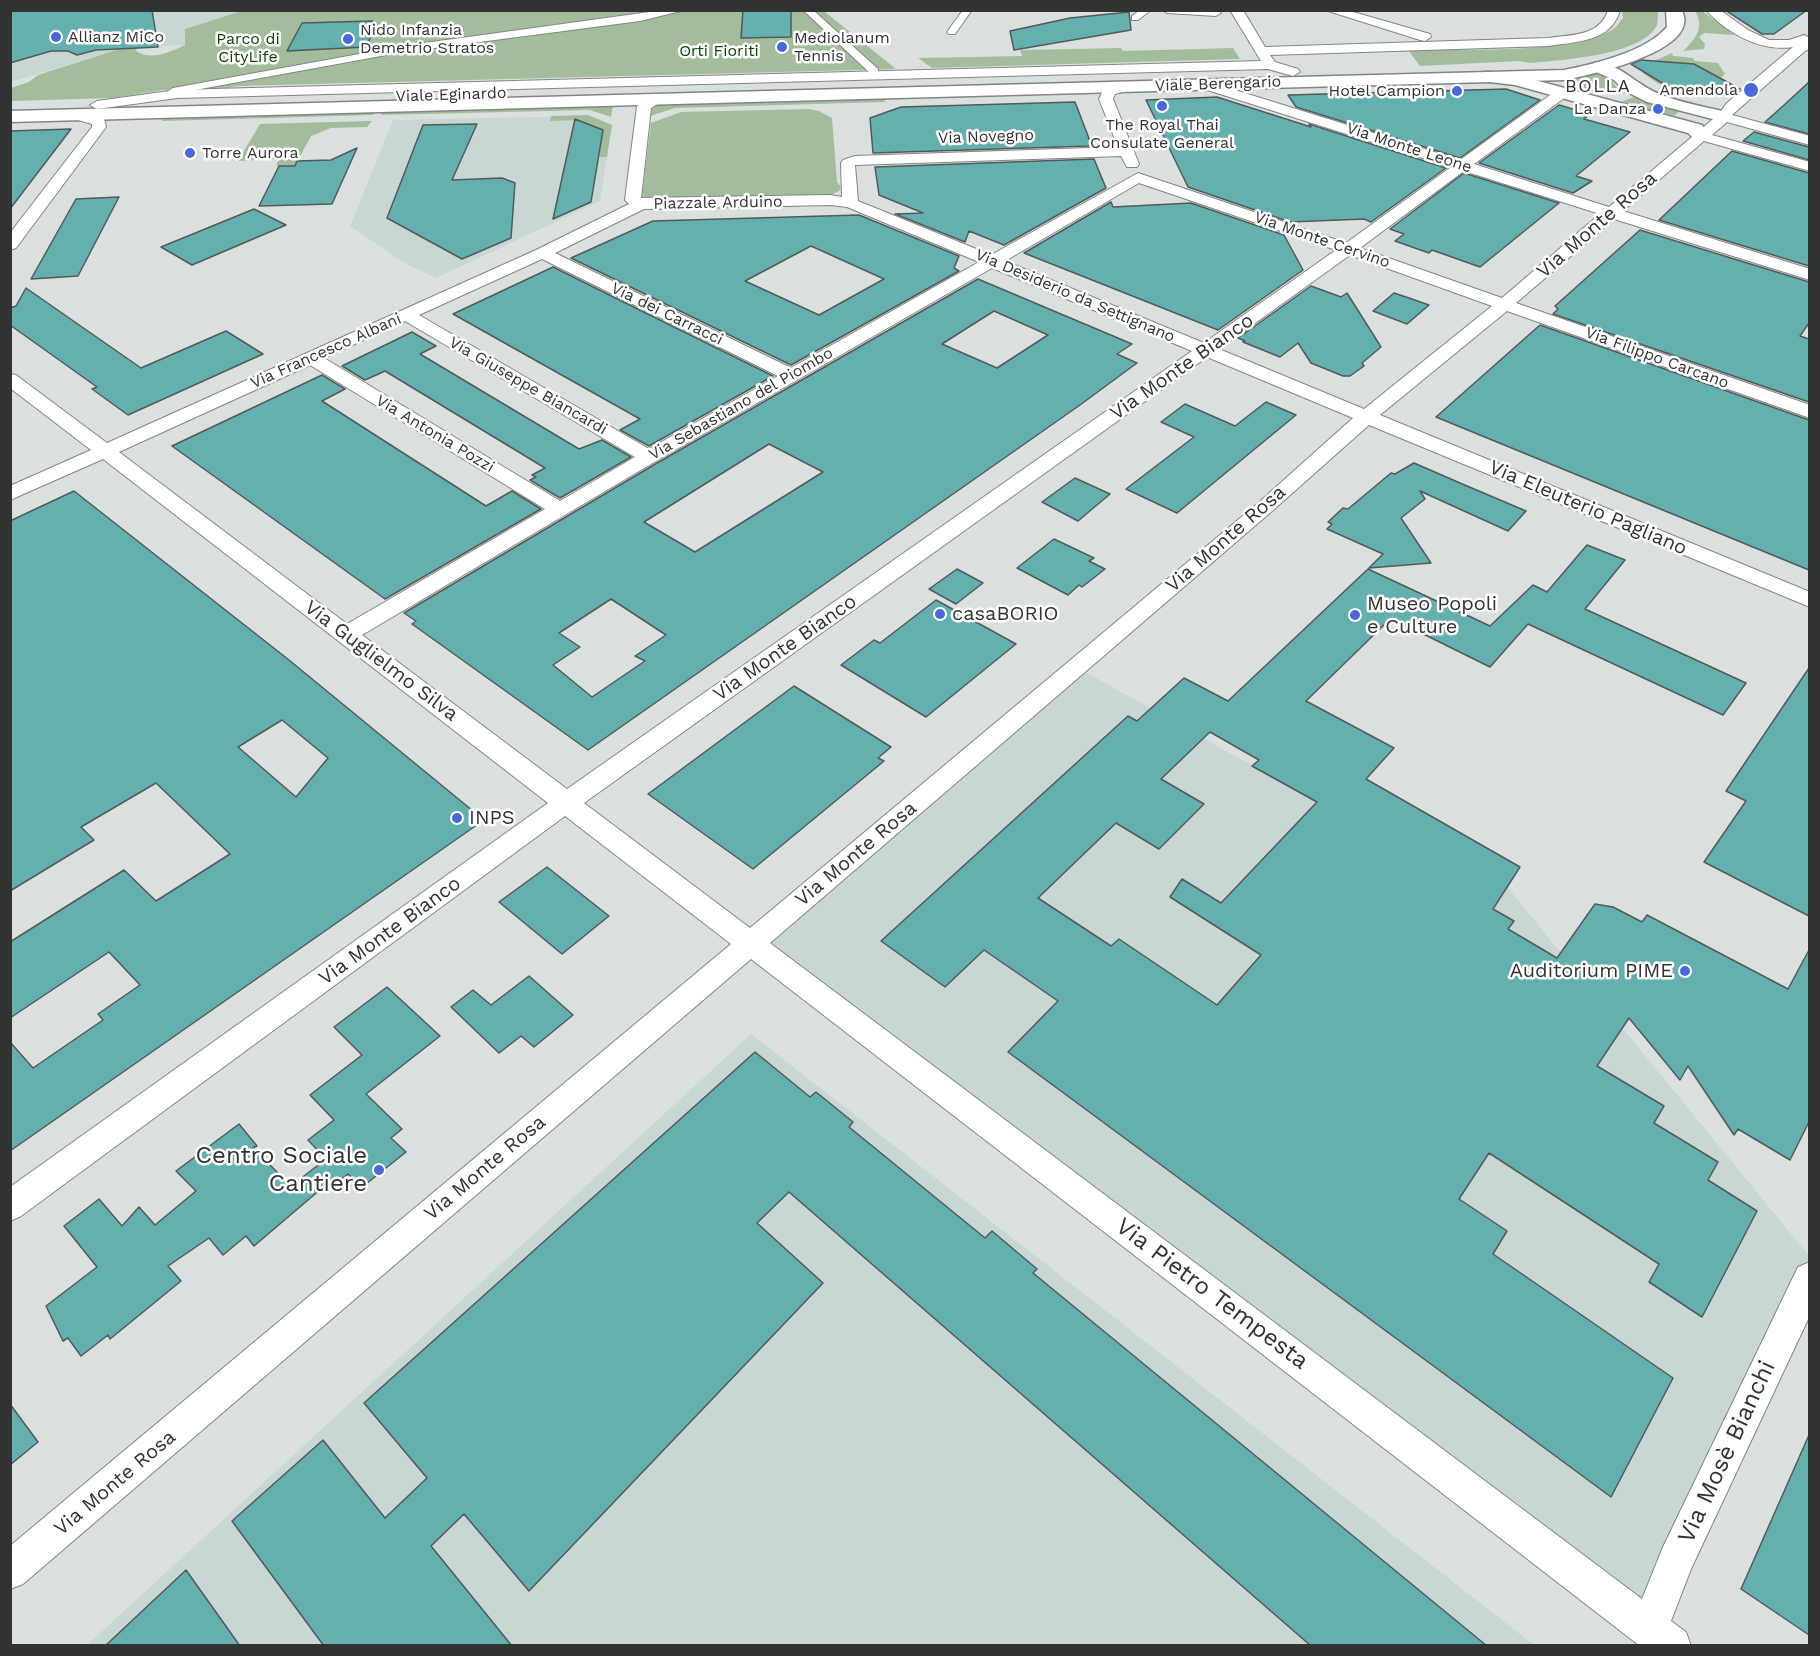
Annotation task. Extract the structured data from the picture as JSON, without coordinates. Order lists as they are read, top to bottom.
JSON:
{
  "streets": {
    "main road": ["Viale Berengario", "Viale Eginardo"],
    "street": [
      "Via Novegno",
      "Via Monte Leone",
      "Piazzale Arduino",
      "Via Monte Rosa",
      "Via Monte Cervino",
      "Via Desiderio da Settignano",
      "Via dei Carracci",
      "Via Francesco Albani",
      "Via Filippo Carcano",
      "Via Monte Bianco",
      "Via Giuseppe Biancardi",
      "Via Sebastiano del Piombo",
      "Via Antonia Pozzi",
      "Via Eleuterio Pagliano",
      "Via Guglielmo Silva",
      "Via Pietro Tempesta",
      "Via Mosè Bianchi"
    ]
  },
  "crossings": [
    ["Viale Berengario", "Viale Eginardo"],
    ["Viale Berengario", "Via Monte Leone"],
    ["Viale Eginardo", "Piazzale Arduino"],
    ["Via Novegno", "Piazzale Arduino"],
    ["Via Novegno", "Via Desiderio da Settignano"],
    ["Via Monte Leone", "Via Monte Rosa"],
    ["Via Monte Leone", "Via Monte Bianco"],
    ["Piazzale Arduino", "Via Desiderio da Settignano"],
    ["Piazzale Arduino", "Via Francesco Albani"],
    ["Via Monte Rosa", "Via Monte Cervino"],
    ["Via Monte Rosa", "Via Desiderio da Settignano"],
    ["Via Monte Rosa", "Via Filippo Carcano"],
    ["Via Monte Rosa", "Via Eleuterio Pagliano"],
    ["Via Monte Rosa", "Via Guglielmo Silva"],
    ["Via Monte Rosa", "Via Pietro Tempesta"],
    ["Via Monte Cervino", "Via Filippo Carcano"],
    ["Via Monte Cervino", "Via Monte Bianco"],
    ["Via Monte Cervino", "Via Sebastiano del Piombo"],
    ["Via Desiderio da Settignano", "Via Monte Bianco"],
    ["Via Desiderio da Settignano", "Via Sebastiano del Piombo"],
    ["Via Desiderio da Settignano", "Via Eleuterio Pagliano"],
    ["Via dei Carracci", "Via Francesco Albani"],
    ["Via dei Carracci", "Via Sebastiano del Piombo"],
    ["Via Francesco Albani", "Via Giuseppe Biancardi"],
    ["Via Francesco Albani", "Via Antonia Pozzi"],
    ["Via Francesco Albani", "Via Guglielmo Silva"],
    ["Via Monte Bianco", "Via Guglielmo Silva"],
    ["Via Giuseppe Biancardi", "Via Sebastiano del Piombo"],
    ["Via Sebastiano del Piombo", "Via Antonia Pozzi"],
    ["Via Sebastiano del Piombo", "Via Guglielmo Silva"],
    ["Via Guglielmo Silva", "Via Pietro Tempesta"],
    ["Via Pietro Tempesta", "Via Mosè Bianchi"]
  ],
  "districts": ["BOLLA"],
  "parks": ["Parco di CityLife", "Orti Fioriti"],
  "places": [
    "Allianz MiCo",
    "Nido Infanzia Demetrio Stratos",
    "Mediolanum Tennis",
    "Amendola",
    "Hotel Campion",
    "The Royal Thai Consulate General",
    "La Danza",
    "Torre Aurora",
    "casaBORIO",
    "Museo Popoli e Culture",
    "INPS",
    "Auditorium PIME",
    "Centro Sociale Cantiere"
  ]
}
